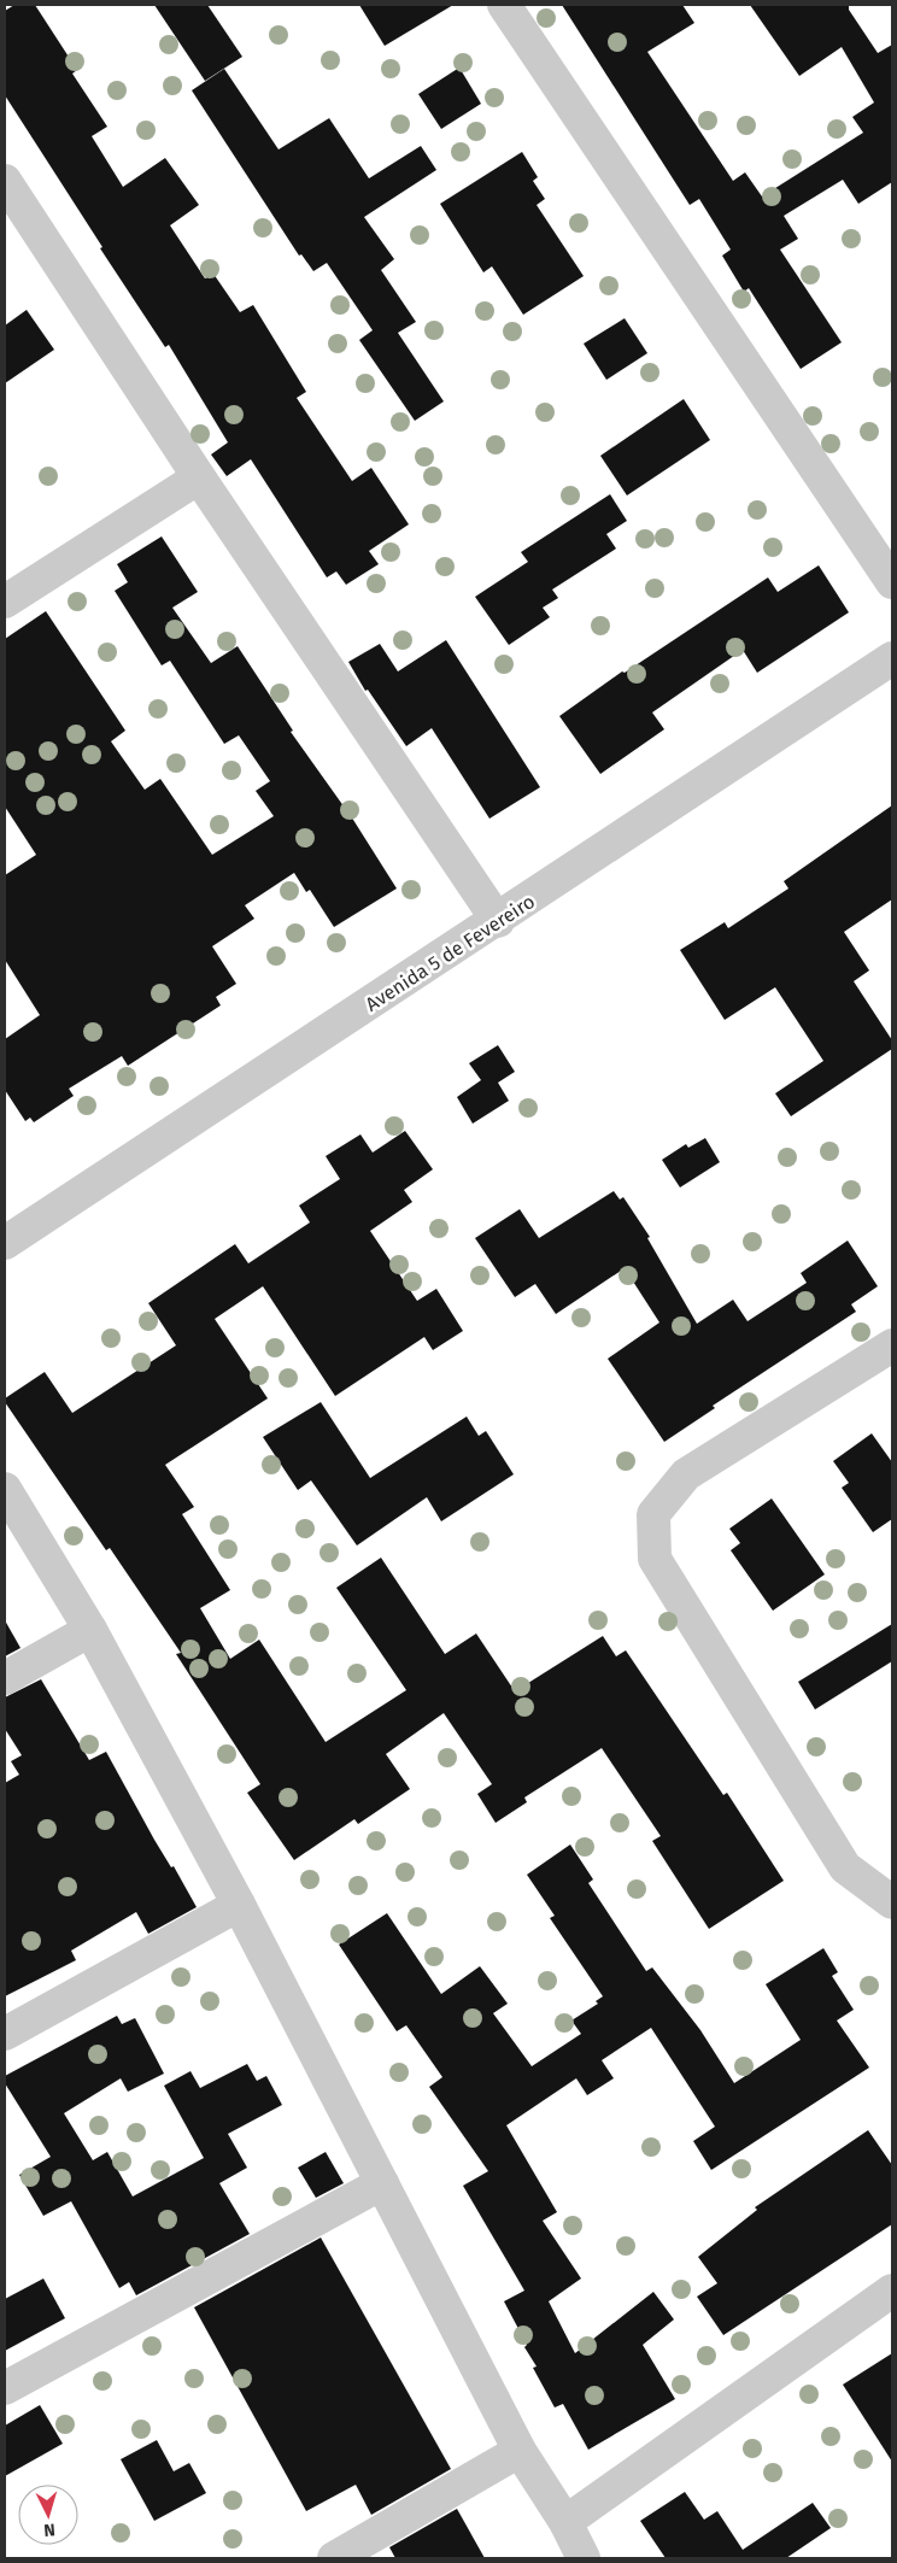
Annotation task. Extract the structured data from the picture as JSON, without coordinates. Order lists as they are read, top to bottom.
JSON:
{
  "streets": {
    "street": ["Avenida 5 de Fevereiro"]
  },
  "north": "bottom"
}
